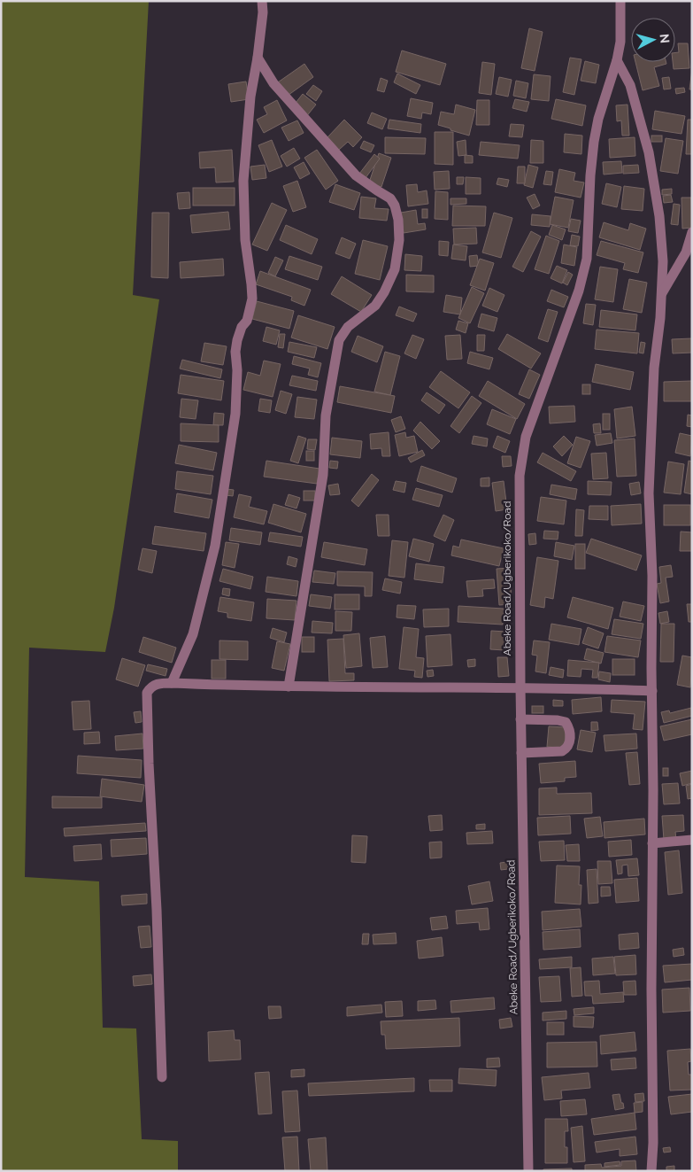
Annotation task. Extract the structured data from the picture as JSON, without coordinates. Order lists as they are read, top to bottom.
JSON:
{
  "streets": {
    "street": ["Abeke Road/Ugberikoko/Road"]
  },
  "north": "right"
}
